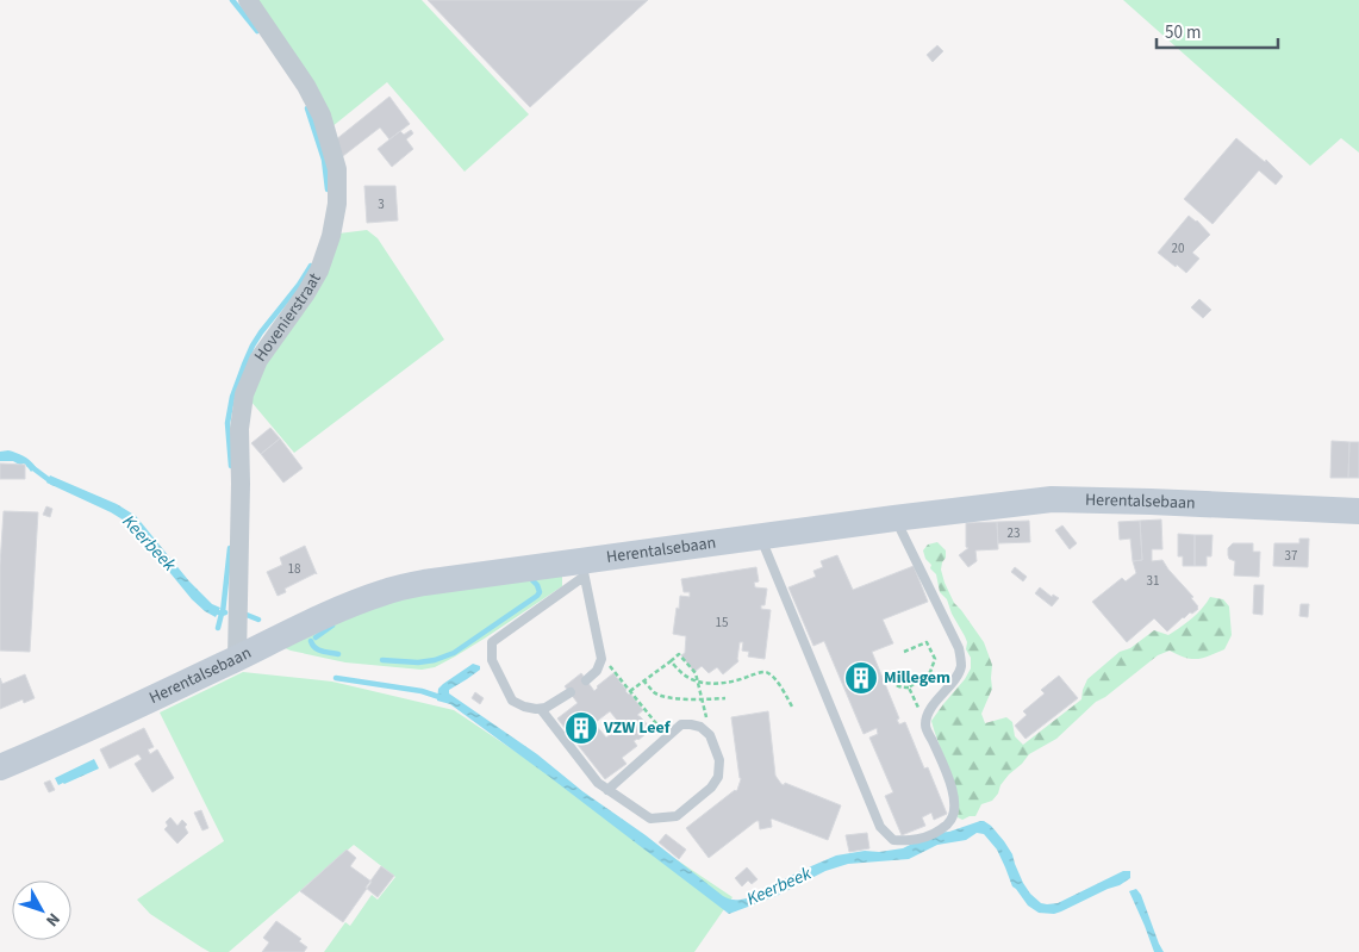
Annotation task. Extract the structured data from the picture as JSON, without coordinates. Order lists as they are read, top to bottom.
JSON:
{
  "streets": {
    "street": ["Hovenierstraat", "Herentalsebaan"]
  },
  "crossings": [
    ["Hovenierstraat", "Herentalsebaan"]
  ],
  "water": ["Keerbeek"],
  "places": {
    "building": ["Millegem", "VZW Leef"]
  },
  "house_numbers": [
    "3",
    "20",
    "23",
    "37",
    "18",
    "31",
    "15"
  ],
  "scale_bar": "50 m",
  "north": "bottom right"
}
